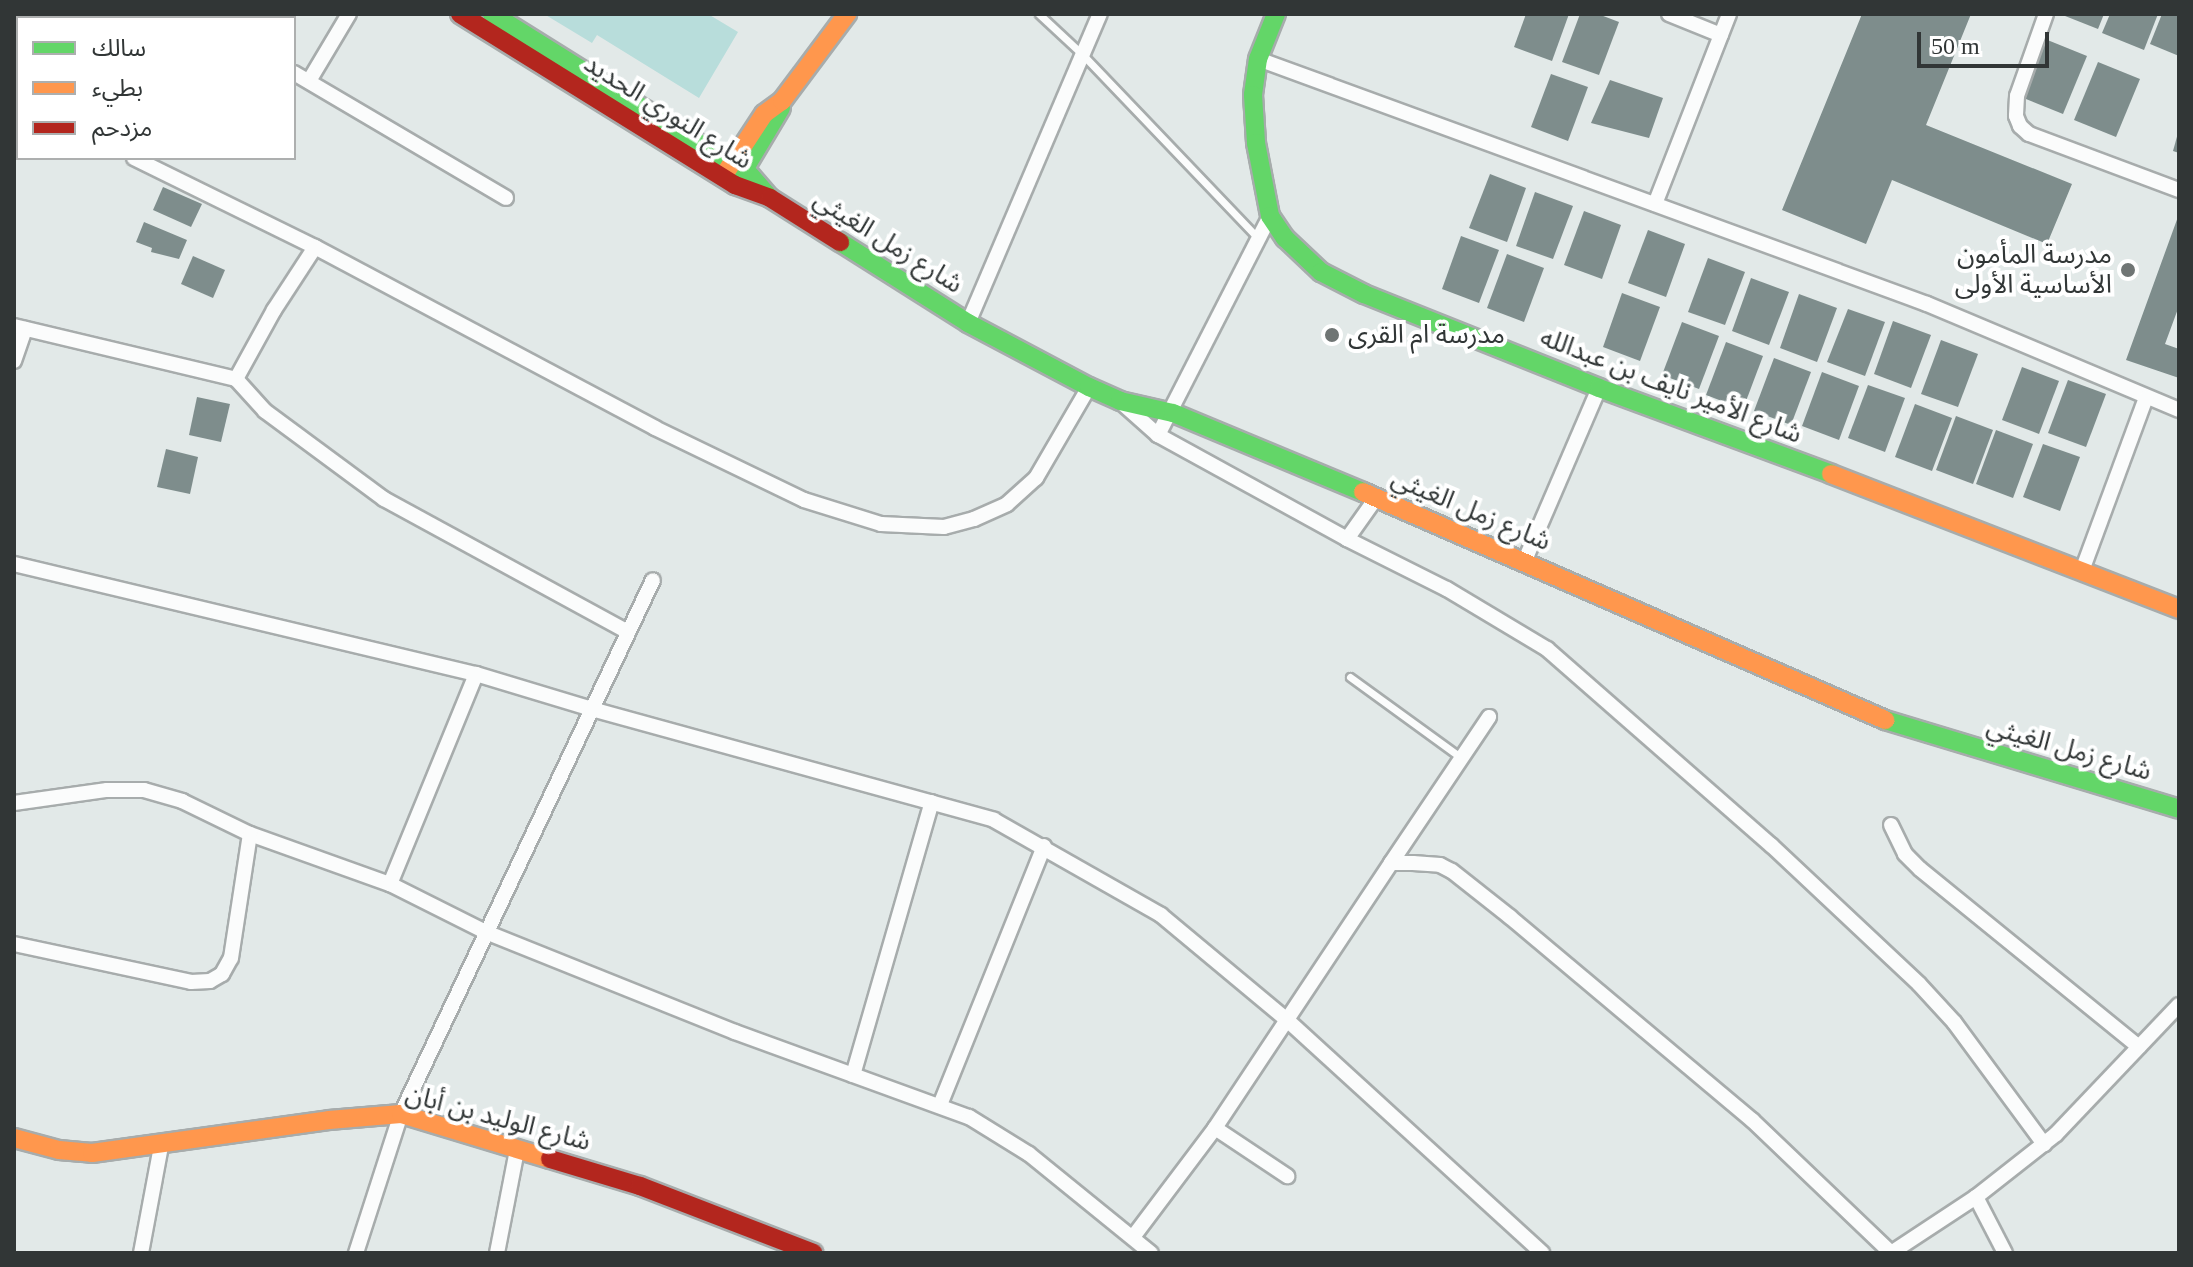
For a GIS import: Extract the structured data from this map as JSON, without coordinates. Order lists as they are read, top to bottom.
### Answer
{
  "streets": {
    "street": [
      "شارع النوري الحديد",
      "شارع زمل الغيثي",
      "شارع الأمير نايف بن عبدالله",
      "شارع الوليد بن أبان"
    ]
  },
  "crossings": [
    ["شارع النوري الحديد", "شارع زمل الغيثي"]
  ],
  "places": ["مدرسة المأمون الأساسية الأولى", "مدرسة ام القرى"],
  "legend": ["سالك", "بطيء", "مزدحم"],
  "scale_bar": "50 m"
}
